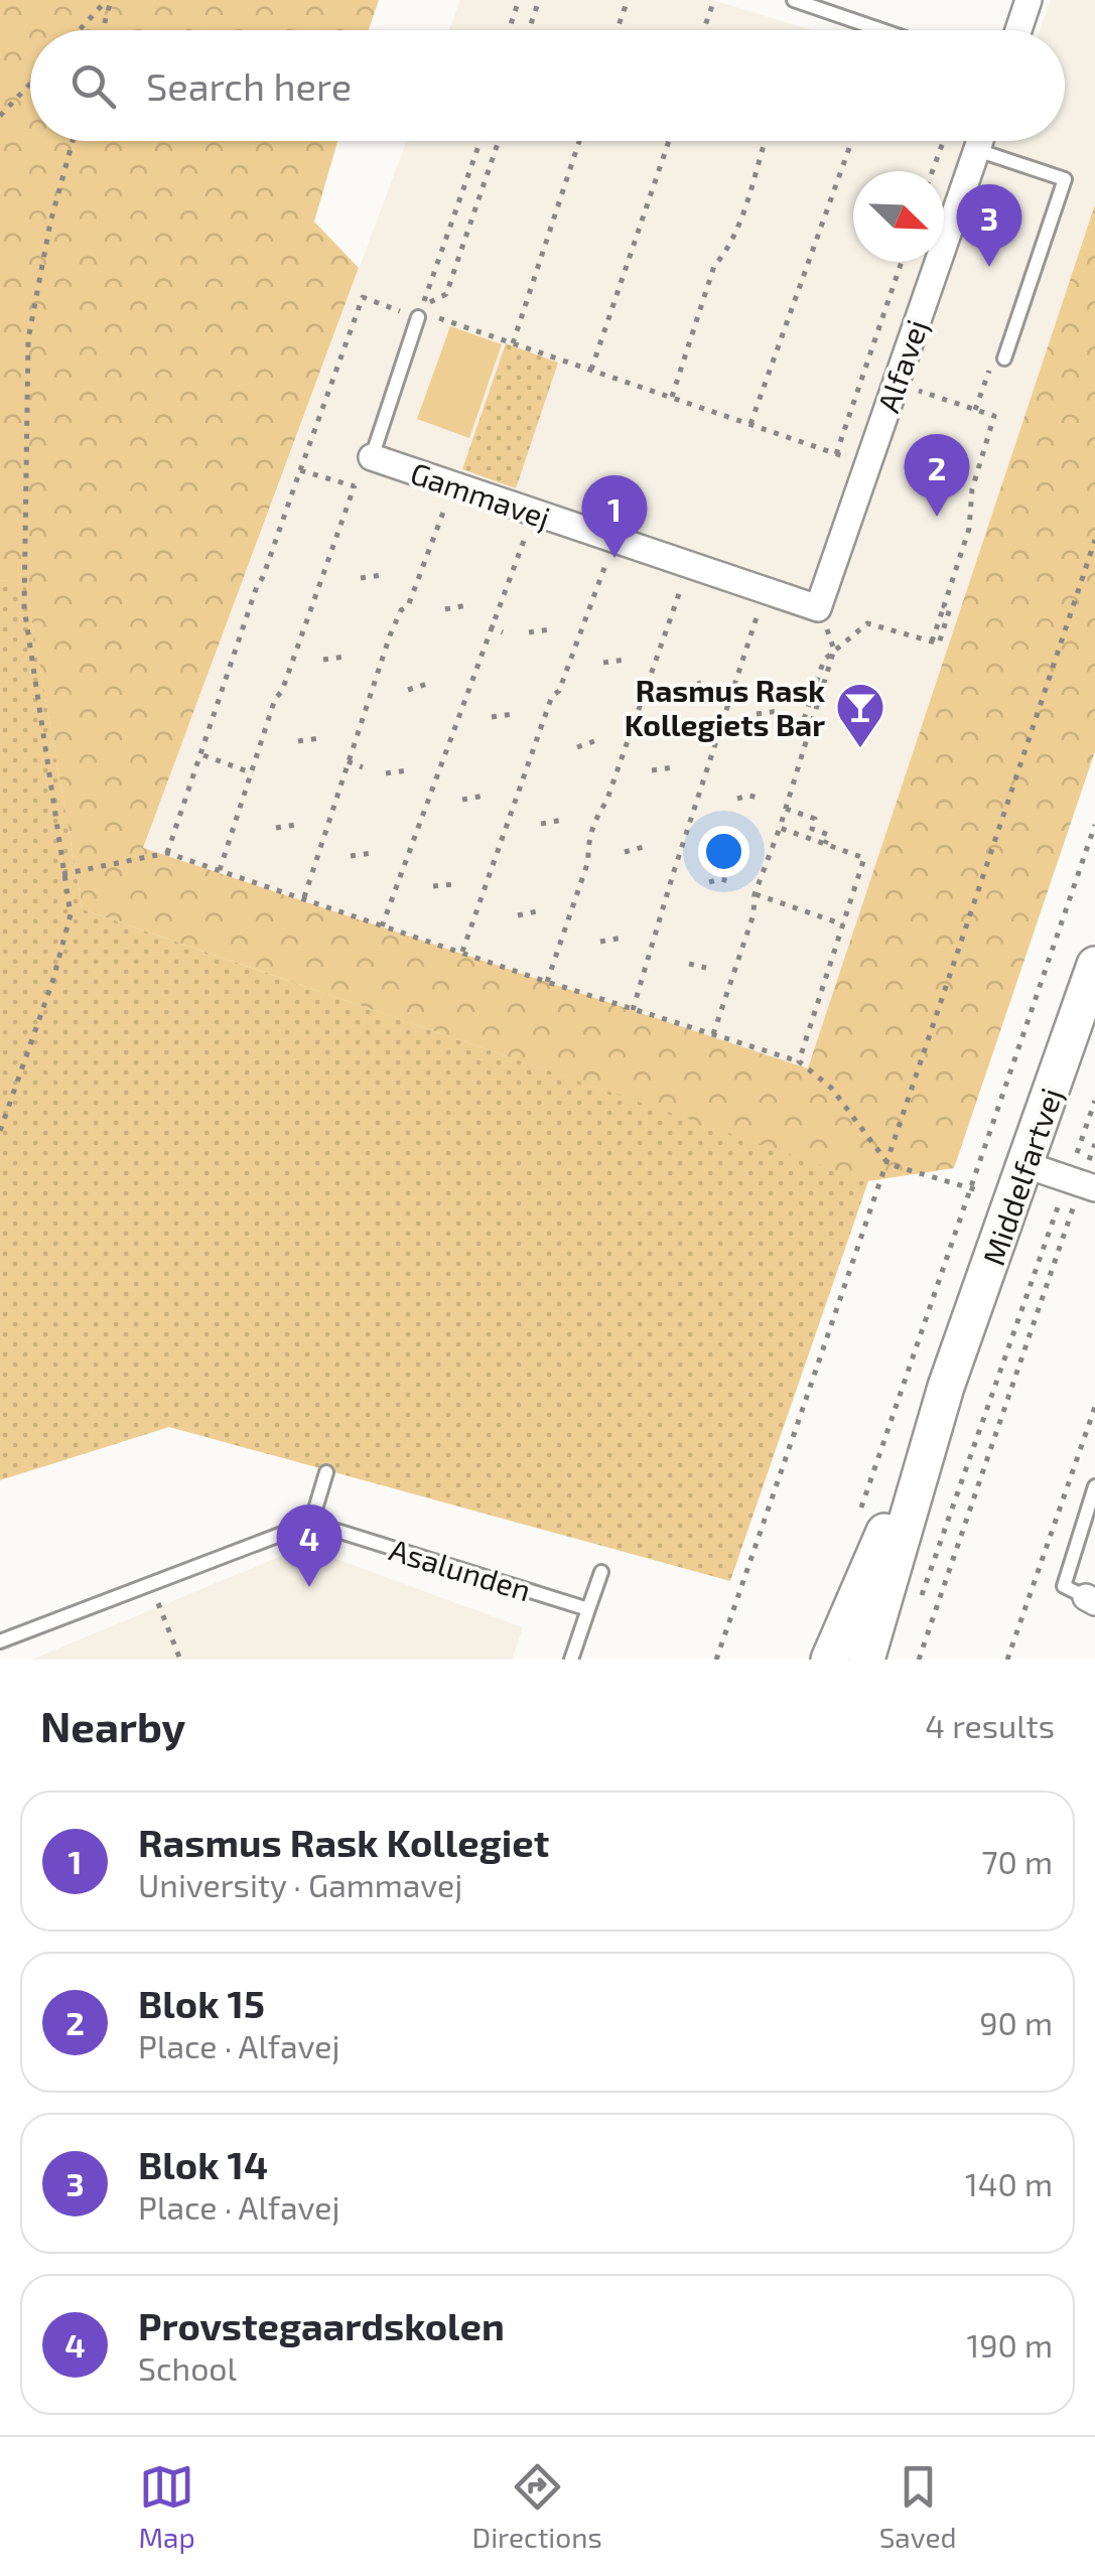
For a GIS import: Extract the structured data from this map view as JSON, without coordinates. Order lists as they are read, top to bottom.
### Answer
{
  "streets": {
    "main road": ["Middelfartvej"],
    "street": ["Alfavej", "Gammavej"],
    "lane": ["Asalunden"]
  },
  "crossings": [
    ["Alfavej", "Gammavej"]
  ],
  "places": {
    "bar": ["Rasmus Rask Kollegiets Bar"]
  },
  "north": "bottom right",
  "page": {
    "search": "Search here",
    "pins": [
      "3",
      "2",
      "1",
      "4"
    ],
    "heading": ["Nearby", "4 results"],
    "list": [
      {
        "mark": "1",
        "name": "Rasmus Rask Kollegiet",
        "note": "University · Gammavej",
        "value": "70 m"
      },
      {
        "mark": "2",
        "name": "Blok 15",
        "note": "Place · Alfavej",
        "value": "90 m"
      },
      {
        "mark": "3",
        "name": "Blok 14",
        "note": "Place · Alfavej",
        "value": "140 m"
      },
      {
        "mark": "4",
        "name": "Provstegaardskolen",
        "note": "School",
        "value": "190 m"
      }
    ],
    "nav": ["Map", "Directions", "Saved"]
  }
}
